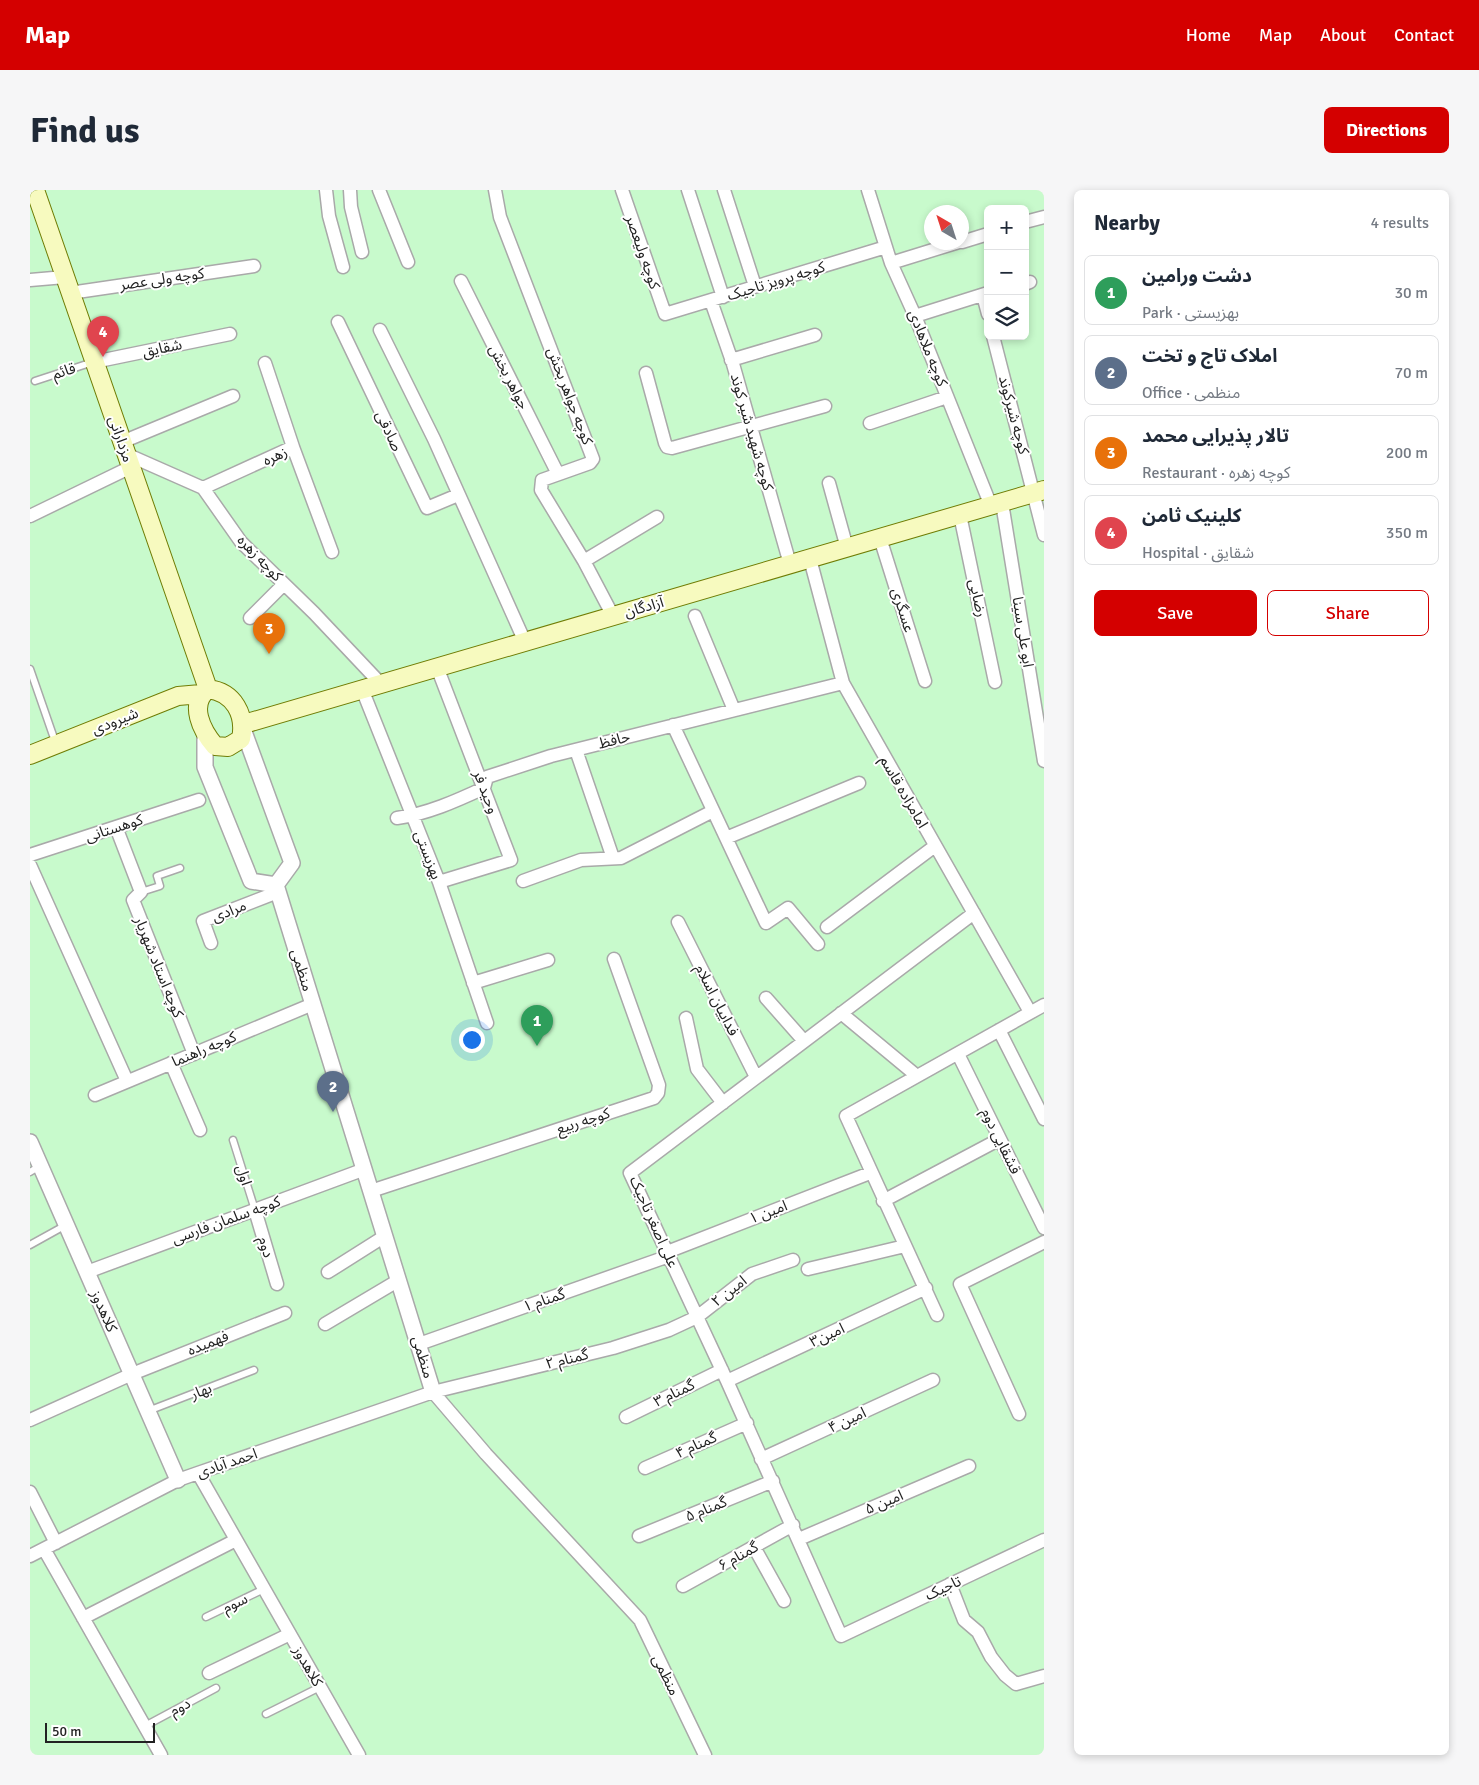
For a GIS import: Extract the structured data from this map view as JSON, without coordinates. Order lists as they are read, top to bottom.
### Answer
{
  "streets": {
    "main road": ["مزدارانی", "آزادگان", "شیرودی"],
    "street": [
      "کوچه ولیعصر",
      "کوچه ولی عصر",
      "کوچه پرویز تاجیک",
      "شقایق",
      "کوچه ملاهادی",
      "جواهر بخش",
      "کوچه جواهر بخش",
      "کوچه شیرکوند",
      "صادقی",
      "کوچه شهید شیر کوند",
      "زهره",
      "کوچه زهره",
      "رضایی",
      "عسگری",
      "ابو علی سینا",
      "حافظ",
      "وحید فر",
      "امامزاده قاسم",
      "کوهستانی",
      "بهزیستی",
      "مرادی",
      "کوچه استاد شهریار",
      "منظمی",
      "فداییان اسلام",
      "کوچه راهنما",
      "کوچه ربیع",
      "قشقایی دوم",
      "امین ۱",
      "کوچه سلمان فارسی",
      "علی اصغر تاجیک",
      "دوم",
      "امین ۲",
      "گمنام ۱",
      "کلاهدوز",
      "امین۳",
      "فهمیده",
      "گمنام ۲",
      "گمنام ۳",
      "امین ۴",
      "گمنام ۴",
      "احمد آبادی",
      "امین ۵",
      "گمنام ۵",
      "گمنام ۶",
      "تاجیک"
    ],
    "lane": [
      "قائم",
      "اول",
      "بهار",
      "سوم"
    ]
  },
  "crossings": [
    ["کوچه ولیعصر", "کوچه پرویز تاجیک"],
    ["کوچه ولی عصر", "مزدارانی"],
    ["کوچه پرویز تاجیک", "کوچه ملاهادی"],
    ["کوچه پرویز تاجیک", "کوچه شهید شیر کوند"],
    ["شقایق", "قائم"],
    ["شقایق", "مزدارانی"],
    ["کوچه ملاهادی", "آزادگان"],
    ["کوچه ملاهادی", "ابو علی سینا"],
    ["قائم", "مزدارانی"],
    ["جواهر بخش", "کوچه جواهر بخش"],
    ["کوچه جواهر بخش", "آزادگان"],
    ["کوچه شیرکوند", "آزادگان"],
    ["کوچه شهید شیر کوند", "آزادگان"],
    ["مزدارانی", "آزادگان"],
    ["مزدارانی", "شیرودی"],
    ["زهره", "کوچه زهره"],
    ["کوچه زهره", "آزادگان"],
    ["رضایی", "آزادگان"],
    ["آزادگان", "عسگری"],
    ["آزادگان", "ابو علی سینا"],
    ["آزادگان", "شیرودی"],
    ["آزادگان", "وحید فر"],
    ["آزادگان", "امامزاده قاسم"],
    ["آزادگان", "بهزیستی"],
    ["حافظ", "وحید فر"],
    ["حافظ", "امامزاده قاسم"],
    ["حافظ", "بهزیستی"],
    ["وحید فر", "بهزیستی"],
    ["امامزاده قاسم", "علی اصغر تاجیک"],
    ["کوهستانی", "کوچه استاد شهریار"],
    ["مرادی", "منظمی"],
    ["کوچه استاد شهریار", "کوچه راهنما"],
    ["منظمی", "کوچه راهنما"],
    ["منظمی", "کوچه ربیع"],
    ["منظمی", "کوچه سلمان فارسی"],
    ["منظمی", "گمنام ۱"],
    ["منظمی", "گمنام ۲"],
    ["منظمی", "احمد آبادی"],
    ["فداییان اسلام", "علی اصغر تاجیک"],
    ["اول", "کوچه سلمان فارسی"],
    ["اول", "دوم"],
    ["امین ۱", "علی اصغر تاجیک"],
    ["امین ۱", "گمنام ۱"],
    ["کوچه سلمان فارسی", "دوم"],
    ["کوچه سلمان فارسی", "کلاهدوز"],
    ["علی اصغر تاجیک", "امین ۲"],
    ["علی اصغر تاجیک", "گمنام ۱"],
    ["علی اصغر تاجیک", "امین۳"],
    ["علی اصغر تاجیک", "گمنام ۲"],
    ["علی اصغر تاجیک", "گمنام ۳"],
    ["علی اصغر تاجیک", "امین ۴"],
    ["علی اصغر تاجیک", "گمنام ۴"],
    ["علی اصغر تاجیک", "امین ۵"],
    ["علی اصغر تاجیک", "گمنام ۵"],
    ["علی اصغر تاجیک", "گمنام ۶"],
    ["علی اصغر تاجیک", "تاجیک"],
    ["امین ۲", "گمنام ۲"],
    ["کلاهدوز", "فهمیده"],
    ["کلاهدوز", "بهار"],
    ["کلاهدوز", "احمد آبادی"],
    ["کلاهدوز", "سوم"],
    ["امین۳", "گمنام ۳"],
    ["گمنام ۲", "احمد آبادی"]
  ],
  "scale_bar": "50 m",
  "north": "top left",
  "page": {
    "header": "Map",
    "nav": [
      "Home",
      "Map",
      "About",
      "Contact"
    ],
    "buttons": [
      "Directions",
      ["Save", "Share"]
    ],
    "title": "Find us",
    "heading": ["Nearby", "4 results"],
    "map_buttons": ["+", "−"],
    "list": [
      {
        "mark": "1",
        "name": "دشت ورامین",
        "note": "Park · بهزیستی",
        "value": "30 m"
      },
      {
        "mark": "2",
        "name": "املاک تاج و تخت",
        "note": "Office · منظمی",
        "value": "70 m"
      },
      {
        "mark": "3",
        "name": "تالار پذیرایی محمد",
        "note": "Restaurant · کوچه زهره",
        "value": "200 m"
      },
      {
        "mark": "4",
        "name": "کلینیک ثامن",
        "note": "Hospital · شقایق",
        "value": "350 m"
      }
    ],
    "pins": [
      "4",
      "3",
      "1",
      "2"
    ],
    "scale": "50 m"
  }
}
